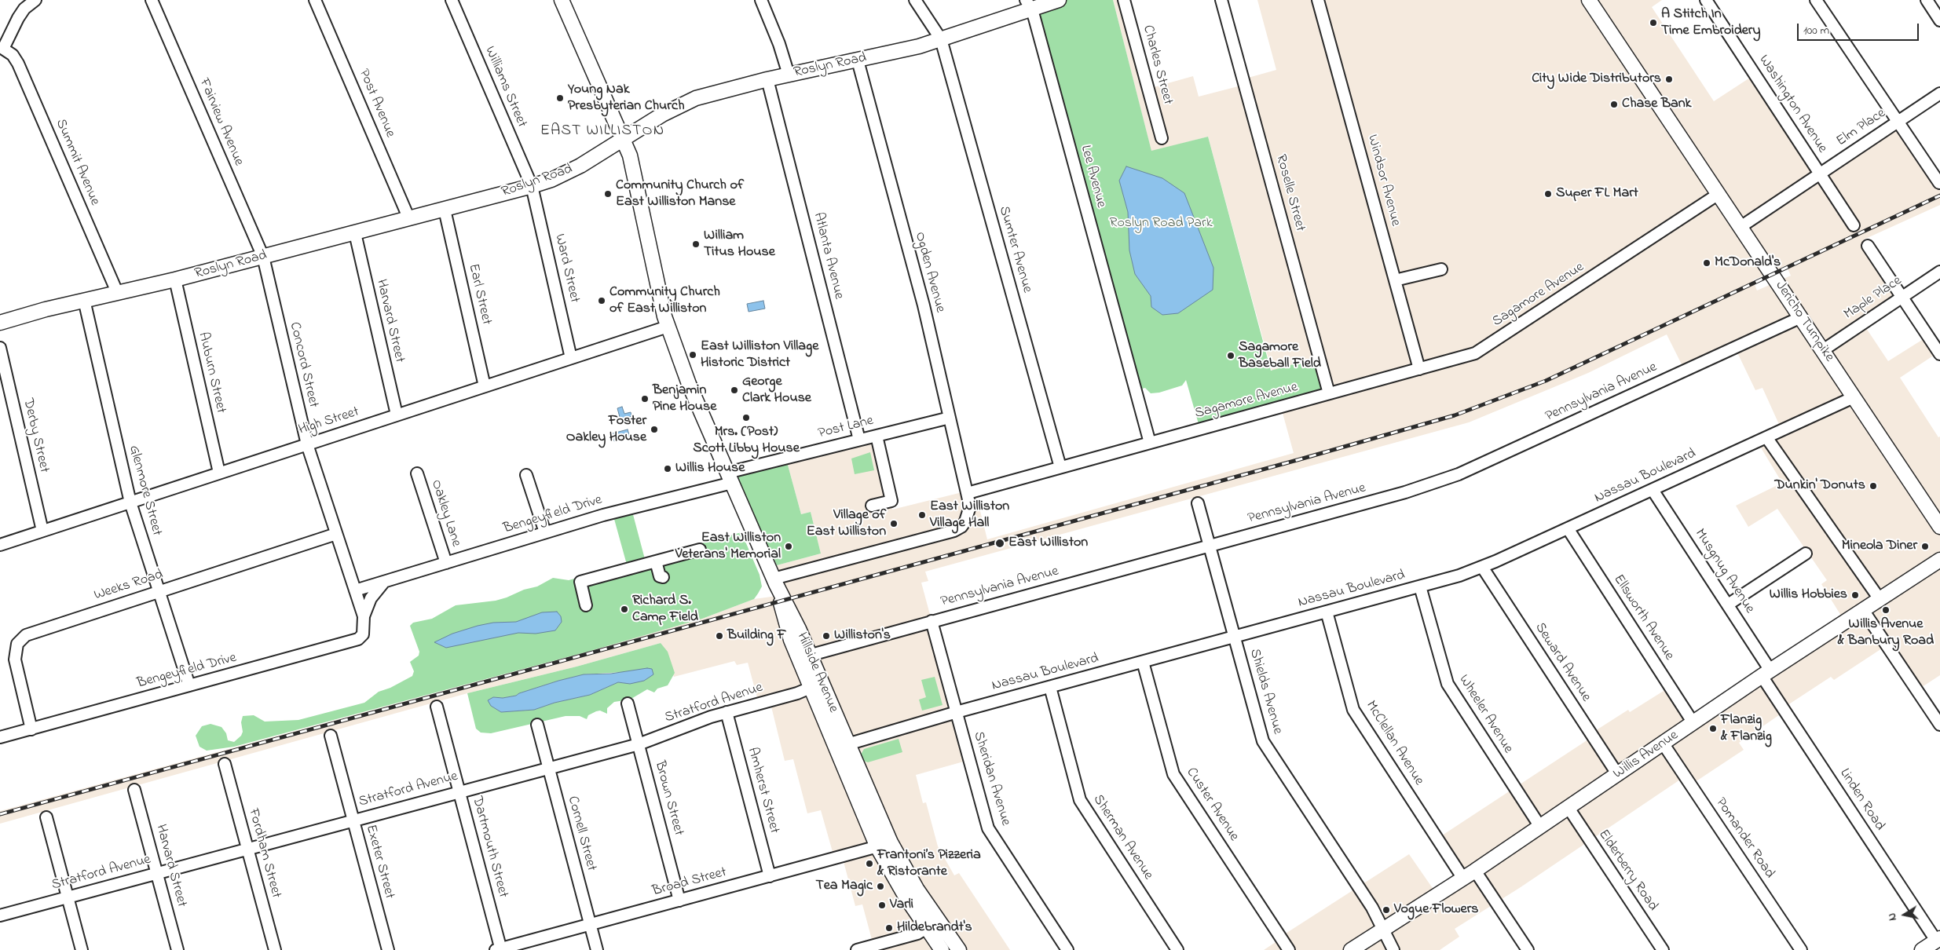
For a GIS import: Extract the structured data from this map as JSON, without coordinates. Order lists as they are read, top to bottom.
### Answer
{
  "streets": {
    "main road": [
      "Roslyn Road",
      "Jericho Turnpike",
      "Hillside Avenue",
      "Willis Avenue"
    ],
    "street": [
      "Charles Street",
      "Williams Street",
      "Post Avenue",
      "Washington Avenue",
      "Fairview Avenue",
      "Elm Place",
      "Summit Avenue",
      "Lee Avenue",
      "Windsor Avenue",
      "Roselle Street",
      "Sumter Avenue",
      "Atlanta Avenue",
      "Ward Street",
      "Ogden Avenue",
      "Earl Street",
      "Sagamore Avenue",
      "Maple Place",
      "Harvard Street",
      "Concord Street",
      "Auburn Street",
      "Pennsylvania Avenue",
      "High Street",
      "Post Lane",
      "Derby Street",
      "Nassau Boulevard",
      "Glenmore Street",
      "Oakley Lane",
      "Bengeyfield Drive",
      "Musgnug Avenue",
      "Weeks Road",
      "Ellsworth Avenue",
      "Seward Avenue",
      "Shields Avenue",
      "Stratford Avenue",
      "Wheeler Avenue",
      "McClellan Avenue",
      "Sheridan Avenue",
      "Amherst Street",
      "Brown Street",
      "Linden Road",
      "Custer Avenue",
      "Cornell Street",
      "Sherman Avenue",
      "Pomander Road",
      "Dartmouth Street",
      "Fordham Street",
      "Exeter Street",
      "Elderberry Road",
      "Broad Street"
    ]
  },
  "crossings": [
    ["Roslyn Road", "Williams Street"],
    ["Roslyn Road", "Post Avenue"],
    ["Roslyn Road", "Fairview Avenue"],
    ["Roslyn Road", "Summit Avenue"],
    ["Roslyn Road", "Lee Avenue"],
    ["Roslyn Road", "Sumter Avenue"],
    ["Roslyn Road", "Atlanta Avenue"],
    ["Roslyn Road", "Ward Street"],
    ["Roslyn Road", "Ogden Avenue"],
    ["Roslyn Road", "Earl Street"],
    ["Roslyn Road", "Harvard Street"],
    ["Roslyn Road", "Concord Street"],
    ["Roslyn Road", "Auburn Street"],
    ["Roslyn Road", "Glenmore Street"],
    ["Roslyn Road", "Hillside Avenue"],
    ["Williams Street", "Ward Street"],
    ["Washington Avenue", "Elm Place"],
    ["Fairview Avenue", "Concord Street"],
    ["Elm Place", "Jericho Turnpike"],
    ["Lee Avenue", "Sagamore Avenue"],
    ["Windsor Avenue", "Sagamore Avenue"],
    ["Roselle Street", "Sagamore Avenue"],
    ["Sumter Avenue", "Sagamore Avenue"],
    ["Atlanta Avenue", "Post Lane"],
    ["Ward Street", "High Street"],
    ["Ogden Avenue", "Sagamore Avenue"],
    ["Ogden Avenue", "Post Lane"],
    ["Earl Street", "High Street"],
    ["Sagamore Avenue", "Jericho Turnpike"],
    ["Maple Place", "Jericho Turnpike"],
    ["Harvard Street", "High Street"],
    ["Harvard Street", "Stratford Avenue"],
    ["Jericho Turnpike", "Pennsylvania Avenue"],
    ["Jericho Turnpike", "Nassau Boulevard"],
    ["Concord Street", "High Street"],
    ["Concord Street", "Bengeyfield Drive"],
    ["Concord Street", "Weeks Road"],
    ["Auburn Street", "High Street"],
    ["Pennsylvania Avenue", "Hillside Avenue"],
    ["Pennsylvania Avenue", "Shields Avenue"],
    ["Pennsylvania Avenue", "Sheridan Avenue"],
    ["High Street", "Derby Street"],
    ["High Street", "Glenmore Street"],
    ["High Street", "Hillside Avenue"],
    ["Post Lane", "Bengeyfield Drive"],
    ["Post Lane", "Hillside Avenue"],
    ["Nassau Boulevard", "Musgnug Avenue"],
    ["Nassau Boulevard", "Ellsworth Avenue"],
    ["Nassau Boulevard", "Seward Avenue"],
    ["Nassau Boulevard", "Hillside Avenue"],
    ["Nassau Boulevard", "Shields Avenue"],
    ["Nassau Boulevard", "Wheeler Avenue"],
    ["Nassau Boulevard", "McClellan Avenue"],
    ["Nassau Boulevard", "Sheridan Avenue"],
    ["Nassau Boulevard", "Custer Avenue"],
    ["Nassau Boulevard", "Sherman Avenue"],
    ["Glenmore Street", "Bengeyfield Drive"],
    ["Glenmore Street", "Weeks Road"],
    ["Oakley Lane", "Bengeyfield Drive"],
    ["Bengeyfield Drive", "Weeks Road"],
    ["Bengeyfield Drive", "Hillside Avenue"],
    ["Musgnug Avenue", "Willis Avenue"],
    ["Musgnug Avenue", "Linden Road"],
    ["Ellsworth Avenue", "Willis Avenue"],
    ["Seward Avenue", "Willis Avenue"],
    ["Hillside Avenue", "Stratford Avenue"],
    ["Hillside Avenue", "Broad Street"],
    ["Shields Avenue", "Willis Avenue"],
    ["Stratford Avenue", "Amherst Street"],
    ["Stratford Avenue", "Brown Street"],
    ["Stratford Avenue", "Cornell Street"],
    ["Stratford Avenue", "Dartmouth Street"],
    ["Stratford Avenue", "Fordham Street"],
    ["Stratford Avenue", "Exeter Street"],
    ["Wheeler Avenue", "Willis Avenue"],
    ["McClellan Avenue", "Willis Avenue"],
    ["Willis Avenue", "Linden Road"],
    ["Willis Avenue", "Pomander Road"],
    ["Willis Avenue", "Elderberry Road"],
    ["Amherst Street", "Broad Street"],
    ["Brown Street", "Broad Street"],
    ["Cornell Street", "Broad Street"],
    ["Dartmouth Street", "Broad Street"]
  ],
  "districts": ["EAST WILLISTON"],
  "parks": ["Roslyn Road Park"],
  "places": [
    "A Stitch In Time Embroidery",
    "City Wide Distributors",
    "Young Nak Presbyterian Church",
    "Chase Bank",
    "Community Church of East Williston Manse",
    "Super FL Mart",
    "William Titus House",
    "McDonald's",
    "Community Church of East Williston",
    "East Williston Village Historic District",
    "Sagamore Baseball Field",
    "George Clark House",
    "Benjamin Pine House",
    "Mrs. (Post) Scott Libby House",
    "Foster Oakley House",
    "Willis House",
    "Dunkin' Donuts",
    "East Williston Village Hall",
    "Village of East Williston",
    "East Williston",
    "East Williston Veterans' Memorial",
    "Mineola Diner",
    "Willis Hobbies",
    "Richard S. Camp Field",
    "Willis Avenue & Banbury Road",
    "Building F",
    "Williston's",
    "Flanzig & Flanzig",
    "Frantoni’s Pizzeria & Ristorante",
    "Tea Magic",
    "Varli",
    "Vogue Flowers",
    "Hildebrandt's"
  ],
  "scale_bar": "100 m",
  "north": "left"
}
